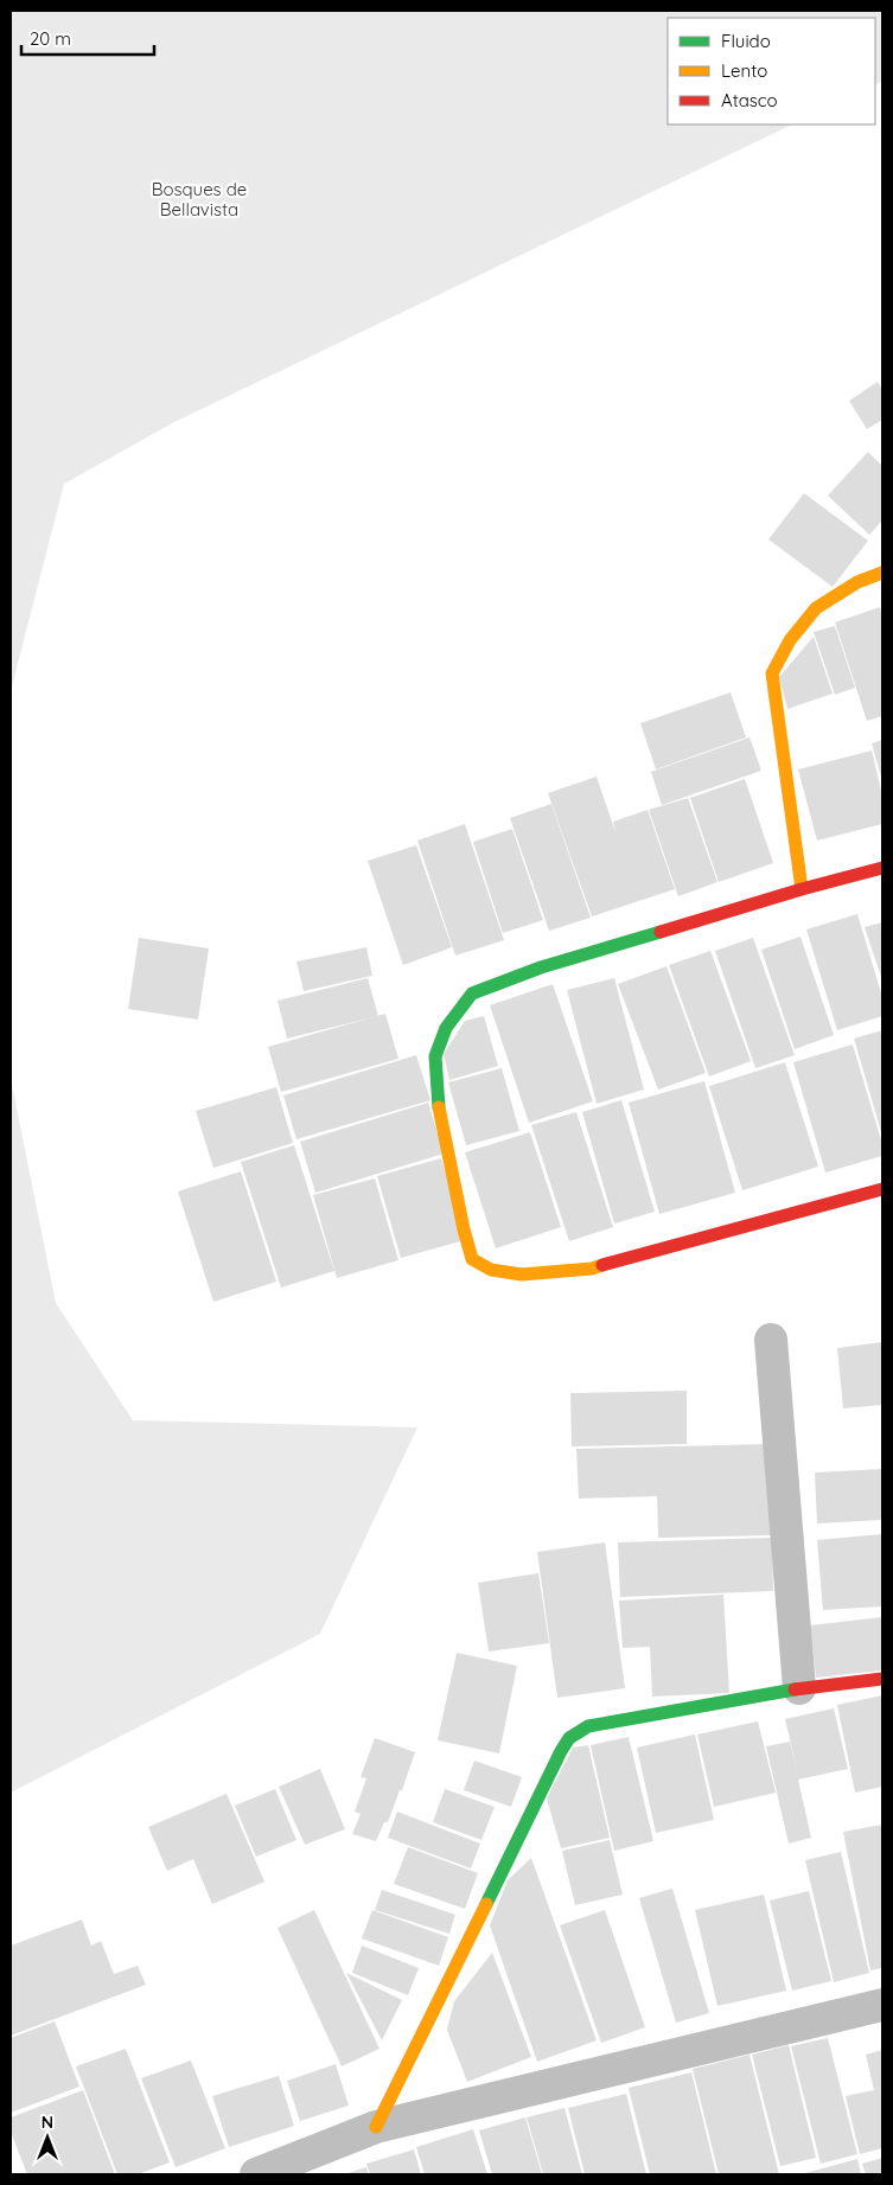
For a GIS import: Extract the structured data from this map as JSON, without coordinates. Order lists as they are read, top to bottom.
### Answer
{
  "parks": ["Bosques de Bellavista"],
  "legend": ["Fluido", "Lento", "Atasco"],
  "scale_bar": "20 m",
  "north": "top"
}
